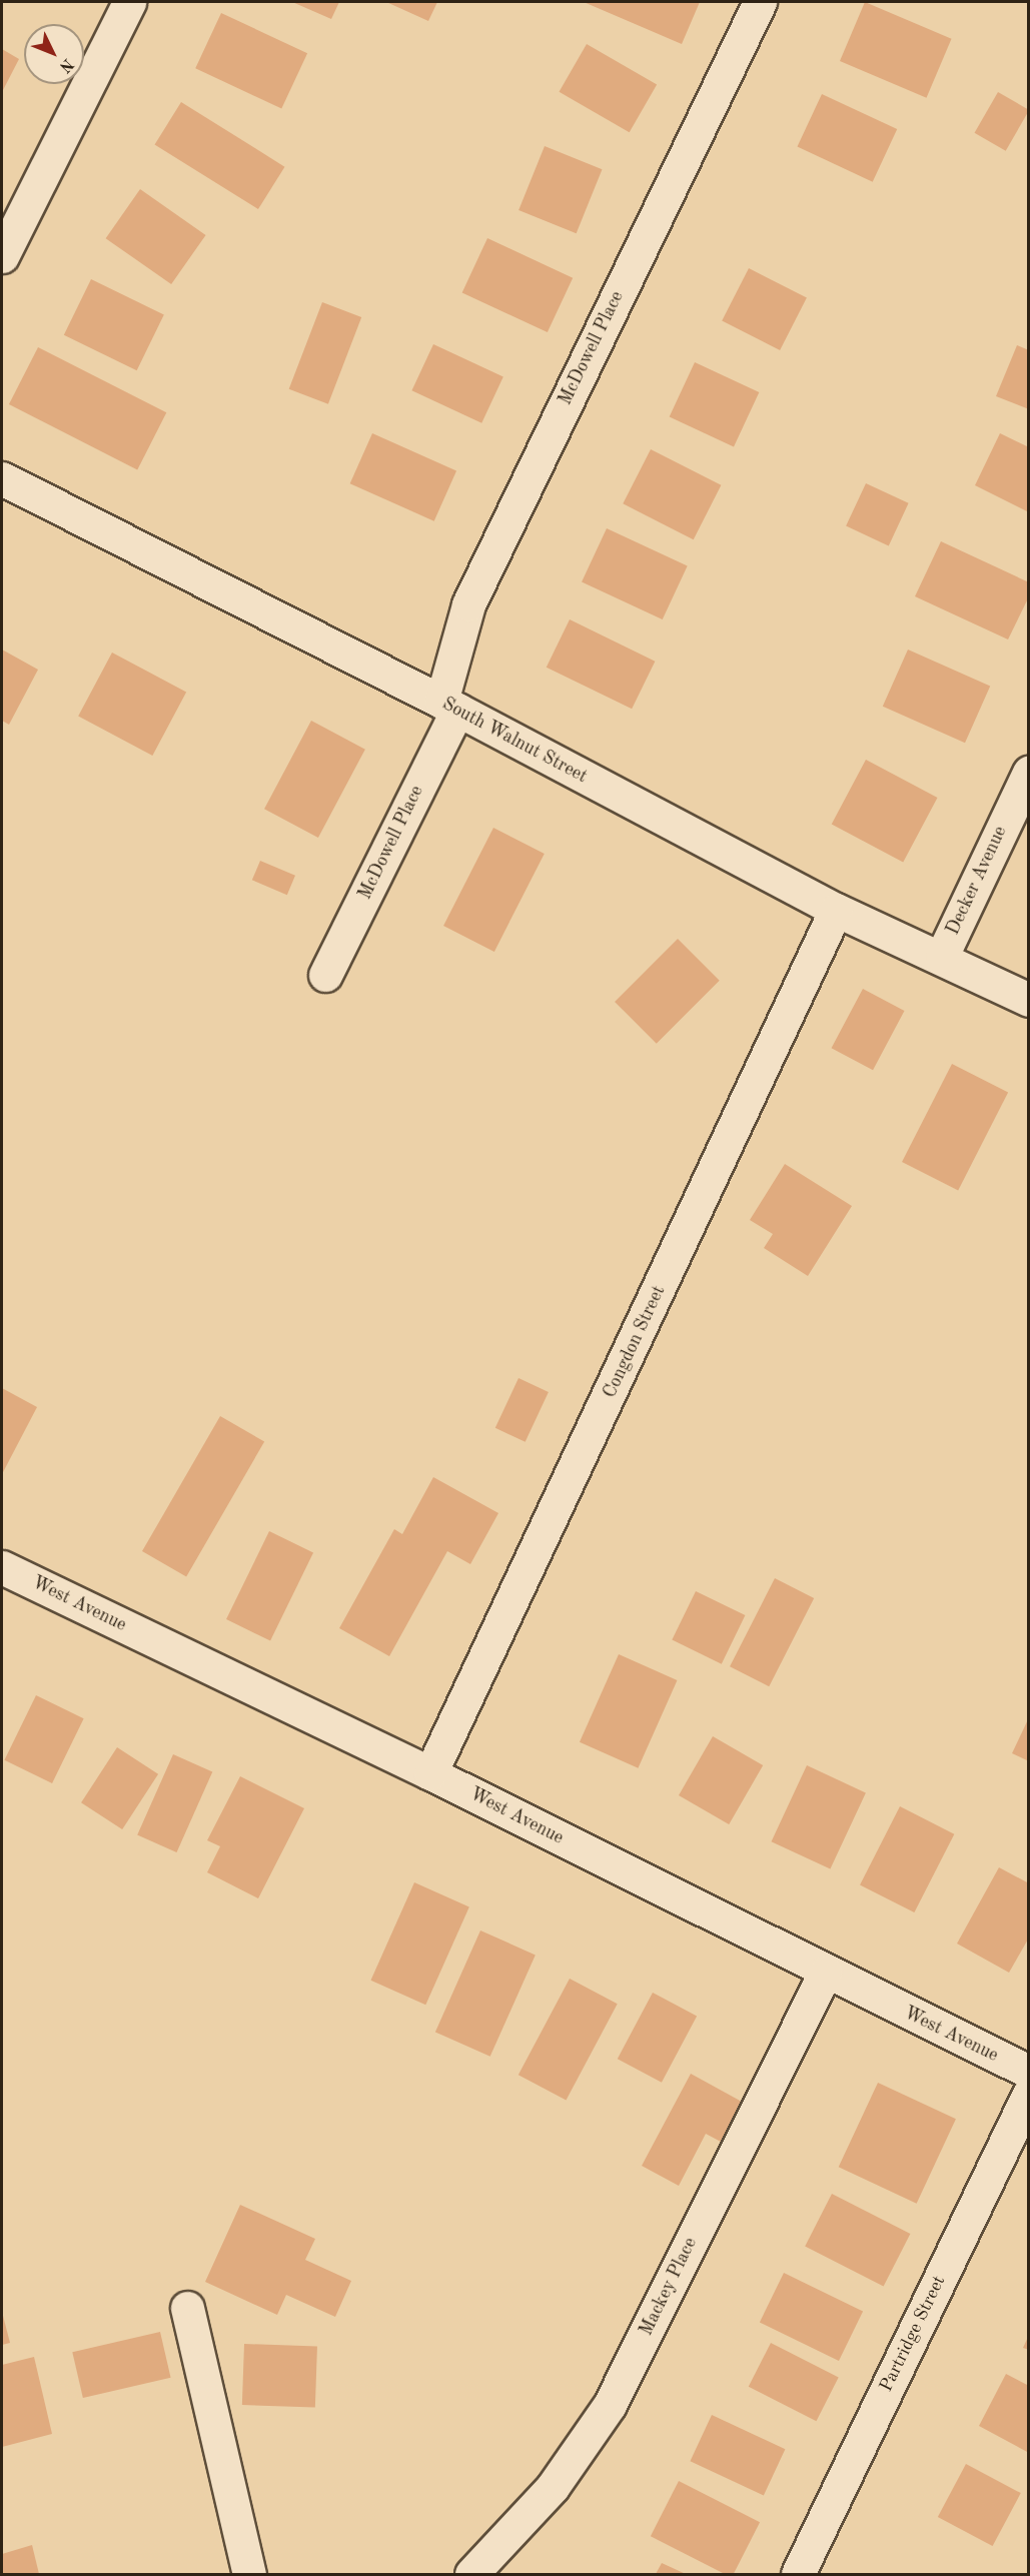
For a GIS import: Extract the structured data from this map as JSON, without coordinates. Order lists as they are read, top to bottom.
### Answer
{
  "streets": {
    "street": [
      "McDowell Place",
      "South Walnut Street",
      "Decker Avenue",
      "Congdon Street",
      "West Avenue",
      "Mackey Place",
      "Partridge Street"
    ]
  },
  "crossings": [
    ["McDowell Place", "South Walnut Street"],
    ["South Walnut Street", "Decker Avenue"],
    ["South Walnut Street", "Congdon Street"],
    ["Congdon Street", "West Avenue"],
    ["West Avenue", "Mackey Place"]
  ],
  "north": "bottom right"
}
